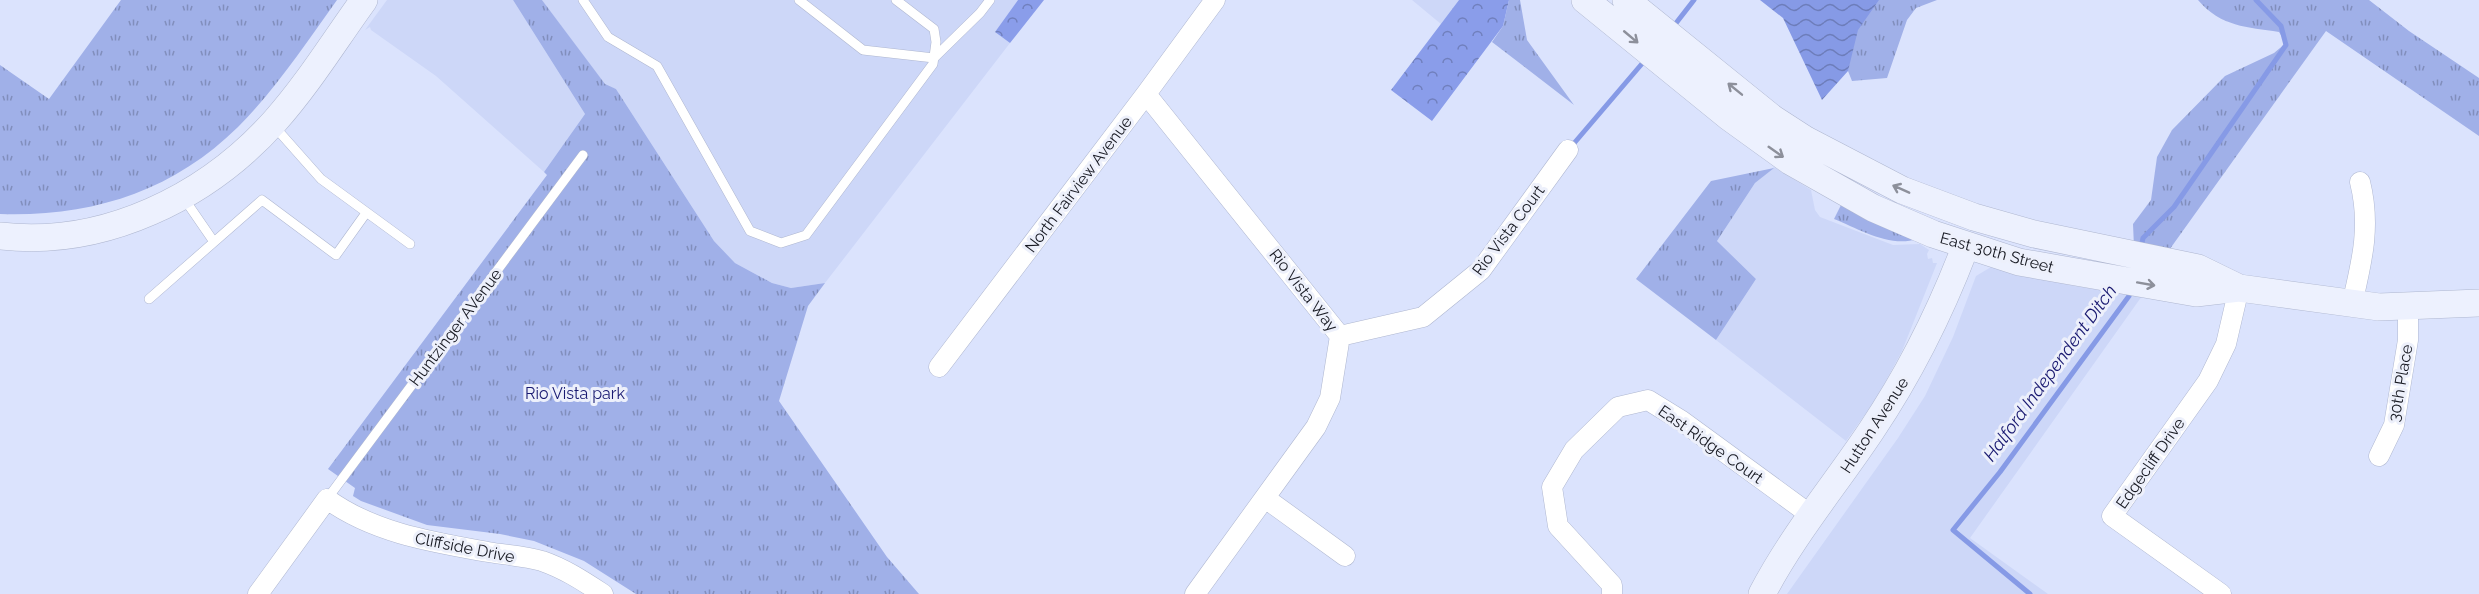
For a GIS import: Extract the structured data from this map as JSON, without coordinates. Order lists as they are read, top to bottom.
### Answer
{
  "streets": {
    "main road": ["East 30th Street", "Hutton Avenue"],
    "street": [
      "North Fairview Avenue",
      "Rio Vista Court",
      "Rio Vista Way",
      "30th Place",
      "East Ridge Court",
      "Edgecliff Drive",
      "Cliffside Drive"
    ],
    "lane": ["Huntzinger AVenue"]
  },
  "crossings": [
    ["North Fairview Avenue", "Rio Vista Way"],
    ["Rio Vista Court", "Rio Vista Way"],
    ["East 30th Street", "30th Place"],
    ["East 30th Street", "Hutton Avenue"],
    ["East 30th Street", "Edgecliff Drive"],
    ["Huntzinger AVenue", "Cliffside Drive"],
    ["Hutton Avenue", "East Ridge Court"]
  ],
  "water": ["Halford Independent Ditch"],
  "parks": ["Rio Vista park"]
}
